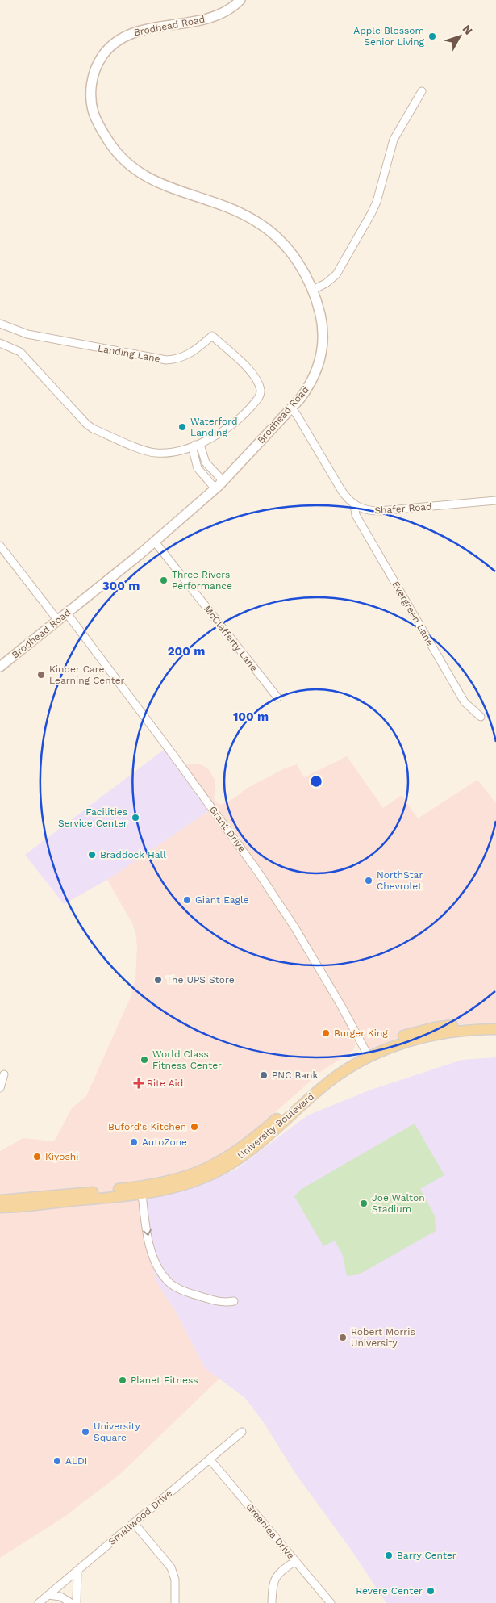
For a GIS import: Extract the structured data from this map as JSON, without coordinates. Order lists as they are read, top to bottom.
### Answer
{
  "streets": {
    "main road": ["Brodhead Road", "University Boulevard"],
    "street": [
      "Landing Lane",
      "Shafer Road",
      "Evergreen Lane",
      "McClafferty Lane",
      "Grant Drive",
      "Smallwood Drive",
      "Greenlea Drive"
    ]
  },
  "crossings": [
    ["Brodhead Road", "McClafferty Lane"],
    ["Brodhead Road", "Grant Drive"],
    ["Shafer Road", "Evergreen Lane"],
    ["Grant Drive", "University Boulevard"],
    ["Smallwood Drive", "Greenlea Drive"]
  ],
  "places": {
    "other": [
      "Apple Blossom Senior Living",
      "Waterford Landing",
      "Three Rivers Performance",
      "Kinder Care Learning Center",
      "Facilities Service Center",
      "Braddock Hall",
      "NorthStar Chevrolet",
      "Giant Eagle",
      "The UPS Store",
      "Burger King",
      "World Class Fitness Center",
      "PNC Bank",
      "Buford's Kitchen",
      "AutoZone",
      "Kiyoshi",
      "Joe Walton Stadium",
      "Robert Morris University",
      "Planet Fitness",
      "University Square",
      "ALDI",
      "Barry Center",
      "Revere Center"
    ],
    "health": ["Rite Aid"]
  },
  "north": "top right",
  "rings": ["300 m", "200 m", "100 m"]
}
